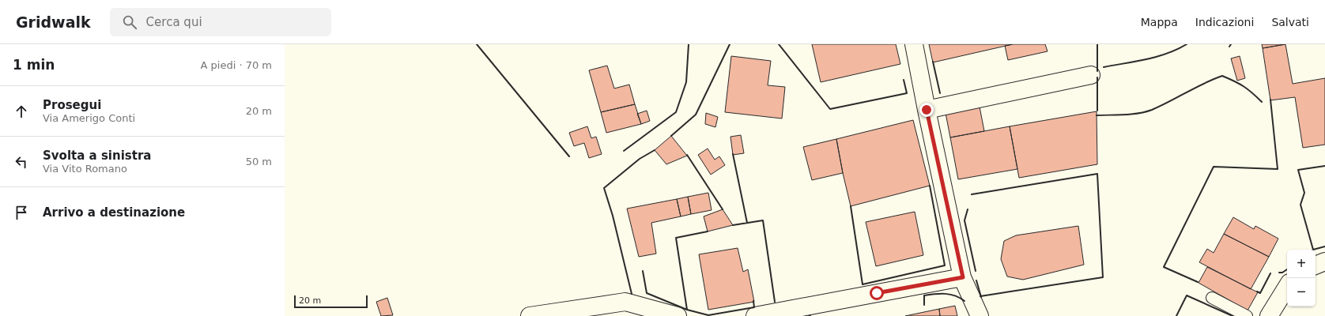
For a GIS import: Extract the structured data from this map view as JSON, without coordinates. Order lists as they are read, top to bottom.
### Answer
{
  "scale_bar": "20 m",
  "page": {
    "header": "Gridwalk",
    "search": "Cerca qui",
    "nav": ["Mappa", "Indicazioni", "Salvati"],
    "heading": ["1 min", "A piedi · 70 m"],
    "list": [
      ["Prosegui", "Via Amerigo Conti", "20 m"],
      ["Svolta a sinistra", "Via Vito Romano", "50 m"],
      "Arrivo a destinazione"
    ],
    "map_buttons": ["+", "−"],
    "scale": "20 m"
  }
}
